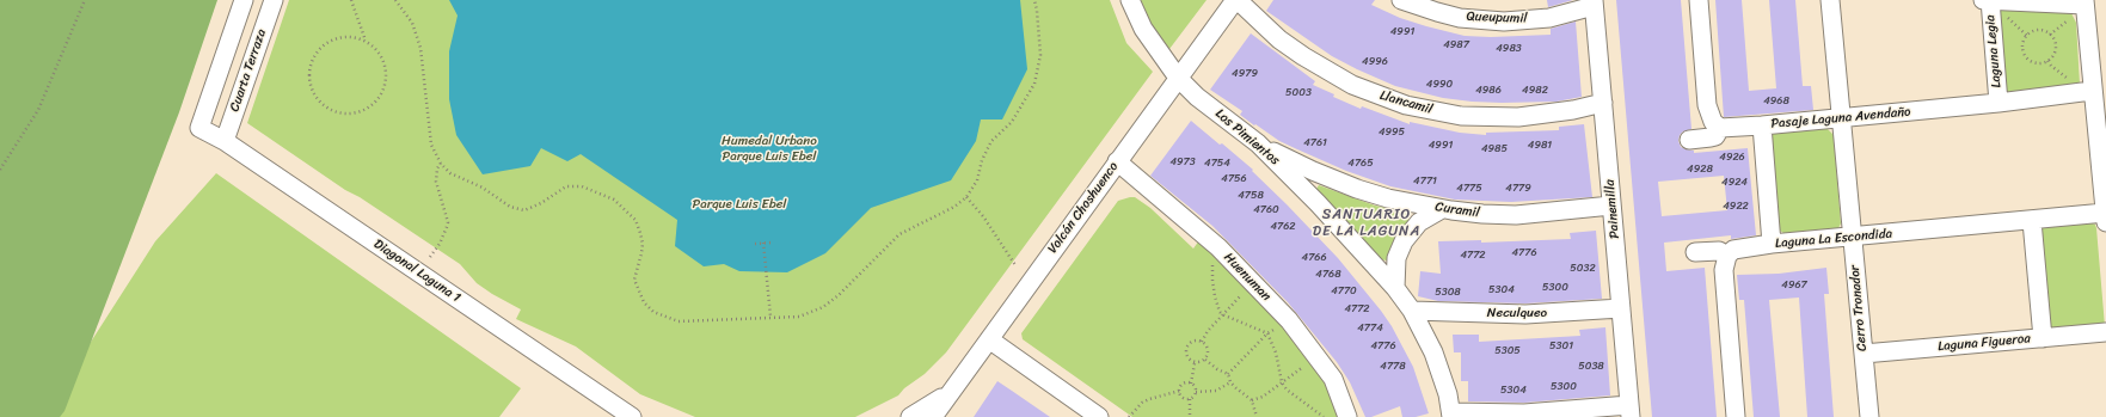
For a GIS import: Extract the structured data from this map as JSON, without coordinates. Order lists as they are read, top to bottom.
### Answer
{
  "streets": {
    "street": [
      "Queupumil",
      "Laguna Legia",
      "Cuarta Terraza",
      "Llancamil",
      "Pasaje Laguna Avendaño",
      "Los Pimientos",
      "Volcán Choshuenco",
      "Painemilla",
      "Curamil",
      "Laguna La Escondida",
      "Diagonal Laguna 1",
      "Huenuman",
      "Cerro Tronador",
      "Neculqueo",
      "Laguna Figueroa"
    ]
  },
  "crossings": [
    ["Queupumil", "Painemilla"],
    ["Laguna Legia", "Pasaje Laguna Avendaño"],
    ["Cuarta Terraza", "Diagonal Laguna 1"],
    ["Llancamil", "Volcán Choshuenco"],
    ["Llancamil", "Painemilla"],
    ["Pasaje Laguna Avendaño", "Cerro Tronador"],
    ["Los Pimientos", "Volcán Choshuenco"],
    ["Los Pimientos", "Curamil"],
    ["Los Pimientos", "Neculqueo"],
    ["Volcán Choshuenco", "Huenuman"],
    ["Painemilla", "Curamil"],
    ["Painemilla", "Neculqueo"],
    ["Laguna La Escondida", "Cerro Tronador"],
    ["Cerro Tronador", "Laguna Figueroa"]
  ],
  "districts": ["SANTUARIO DE LA LAGUNA"],
  "parks": ["Humedal Urbano Parque Luis Ebel", "Parque Luis Ebel"],
  "house_numbers": [
    "4991",
    "4987",
    "4983",
    "4996",
    "4979",
    "4990",
    "4986",
    "4982",
    "5003",
    "4968",
    "4995",
    "4761",
    "4991",
    "4981",
    "4985",
    "4926",
    "4973",
    "4754",
    "4765",
    "4928",
    "4756",
    "4771",
    "4924",
    "4775",
    "4779",
    "4758",
    "4922",
    "4760",
    "4762",
    "4776",
    "4772",
    "4766",
    "5032",
    "4768",
    "4967",
    "5300",
    "5304",
    "4770",
    "5308",
    "4772",
    "4774",
    "4776",
    "5301",
    "5305",
    "4778",
    "5038",
    "5300",
    "5304"
  ]
}
